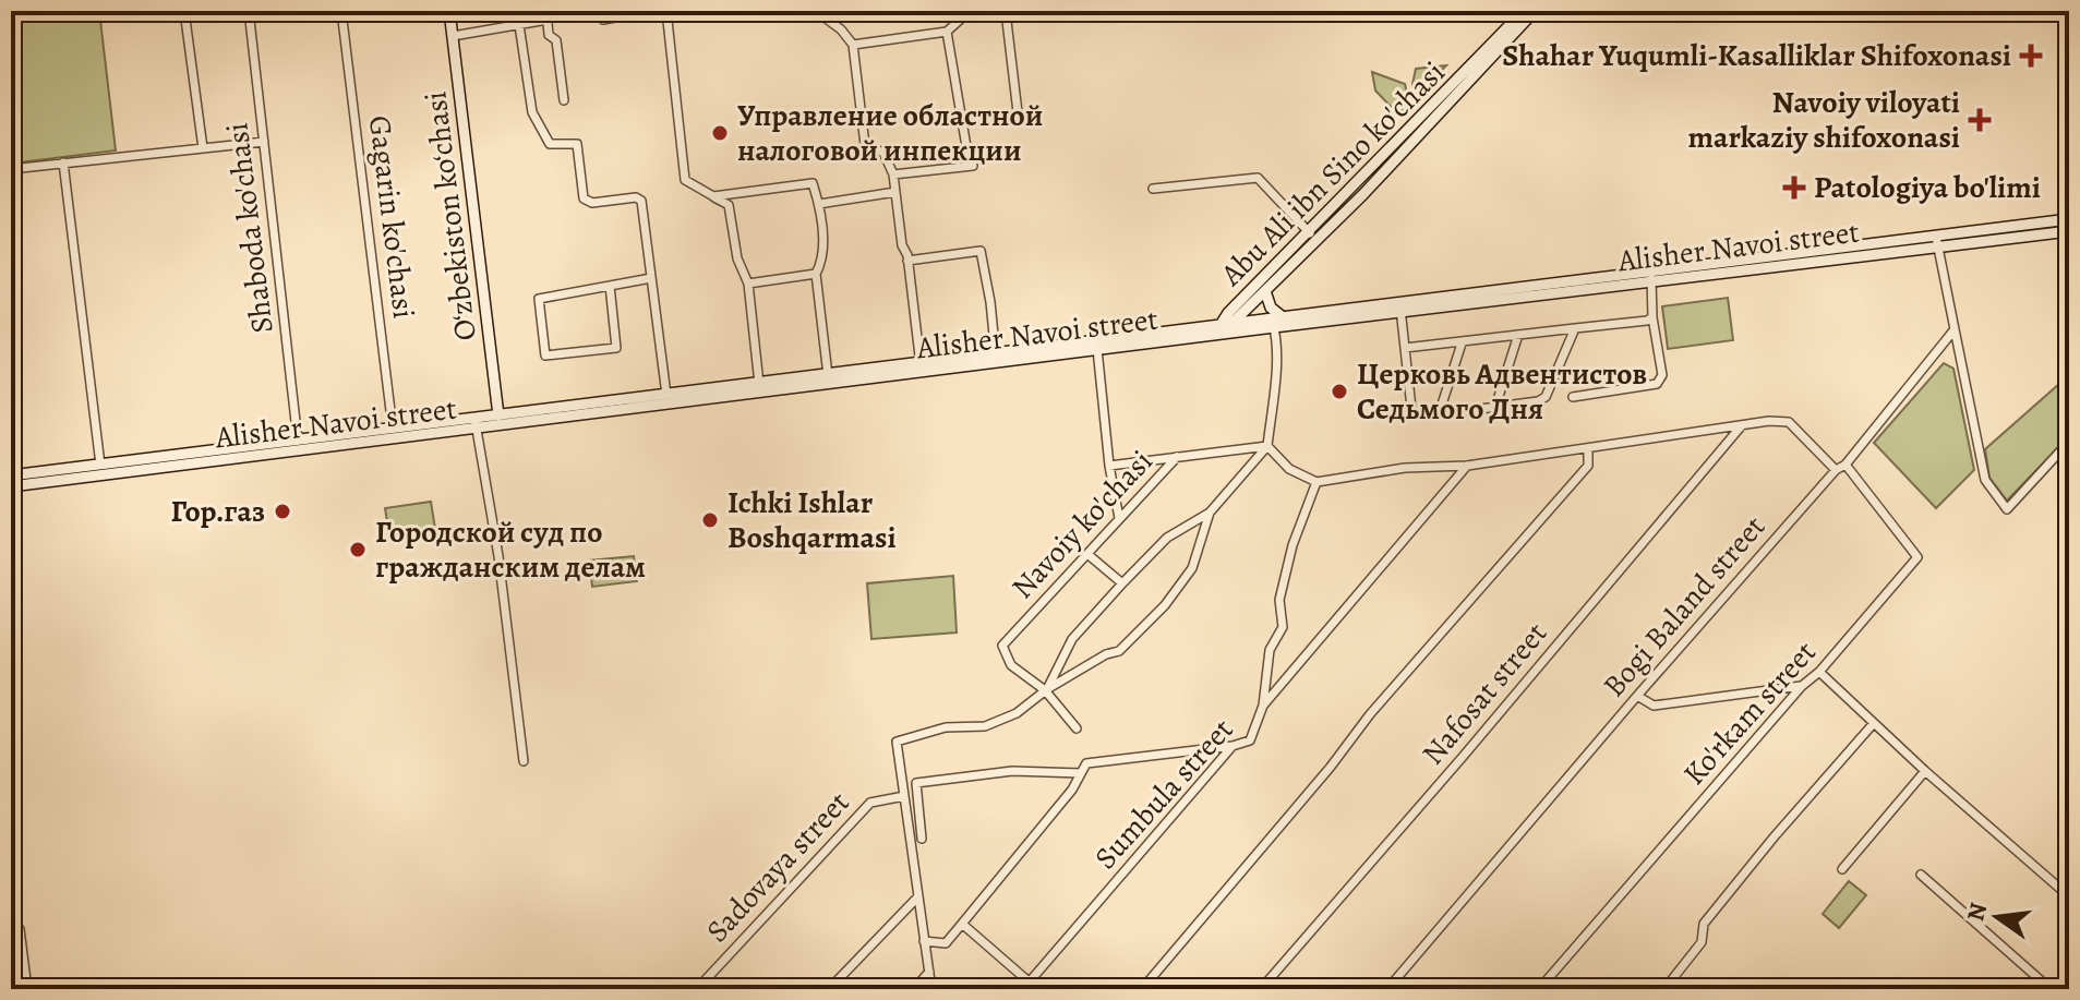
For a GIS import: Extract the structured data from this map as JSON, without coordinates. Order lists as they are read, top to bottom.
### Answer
{
  "streets": {
    "main road": ["Abu Ali ibn Sino ko'chasi", "O‘zbekiston ko‘chasi", "Alisher Navoi street"],
    "street": [
      "Gagarin ko'chasi",
      "Shaboda ko'chasi",
      "Navoiy ko'chasi",
      "Bogi Baland street",
      "Nafosat street",
      "Ko'rkam street",
      "Sumbula street",
      "Sadovaya street"
    ]
  },
  "crossings": [
    ["Abu Ali ibn Sino ko'chasi", "Alisher Navoi street"],
    ["O‘zbekiston ko‘chasi", "Alisher Navoi street"],
    ["Gagarin ko'chasi", "Alisher Navoi street"],
    ["Shaboda ko'chasi", "Alisher Navoi street"],
    ["Bogi Baland street", "Ko'rkam street"]
  ],
  "places": {
    "health": ["Shahar Yuqumli-Kasalliklar Shifoxonasi", "Navoiy viloyati markaziy shifoxonasi", "Patologiya bo'limi"],
    "other": [
      "Управление областной налоговой инпекции",
      "Церковь Адвентистов Седьмого Дня",
      "Гор.газ",
      "Ichki Ishlar Boshqarmasi",
      "Городской суд по гражданским делам"
    ]
  },
  "north": "left"
}
